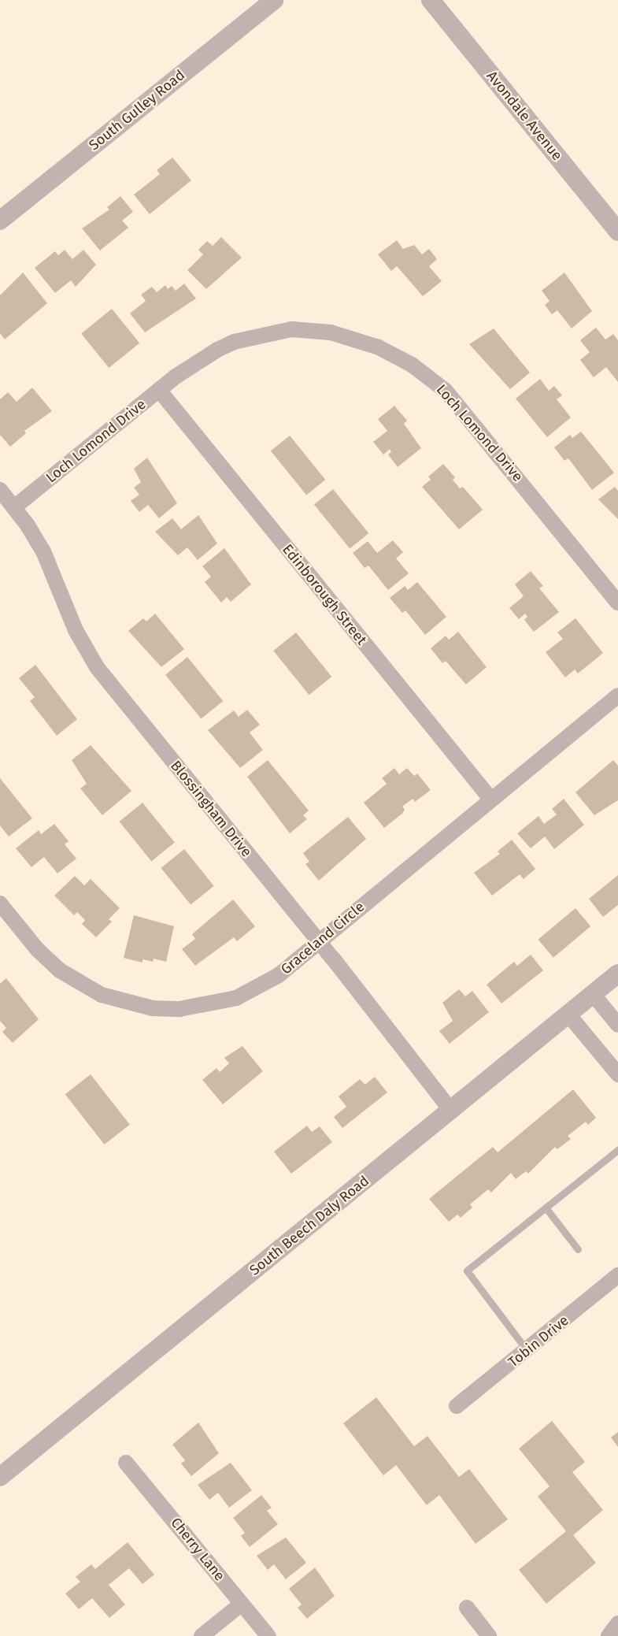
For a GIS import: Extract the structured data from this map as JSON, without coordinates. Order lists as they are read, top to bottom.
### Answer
{
  "streets": {
    "street": [
      "South Gulley Road",
      "Avondale Avenue",
      "Loch Lomond Drive",
      "Edinborough Street",
      "Blossingham Drive",
      "Graceland Circle",
      "South Beech Daly Road",
      "Tobin Drive",
      "Cherry Lane"
    ]
  },
  "crossings": [
    ["Loch Lomond Drive", "Edinborough Street"],
    ["Loch Lomond Drive", "Blossingham Drive"],
    ["Edinborough Street", "Graceland Circle"],
    ["Blossingham Drive", "Graceland Circle"],
    ["Blossingham Drive", "South Beech Daly Road"]
  ]
}
